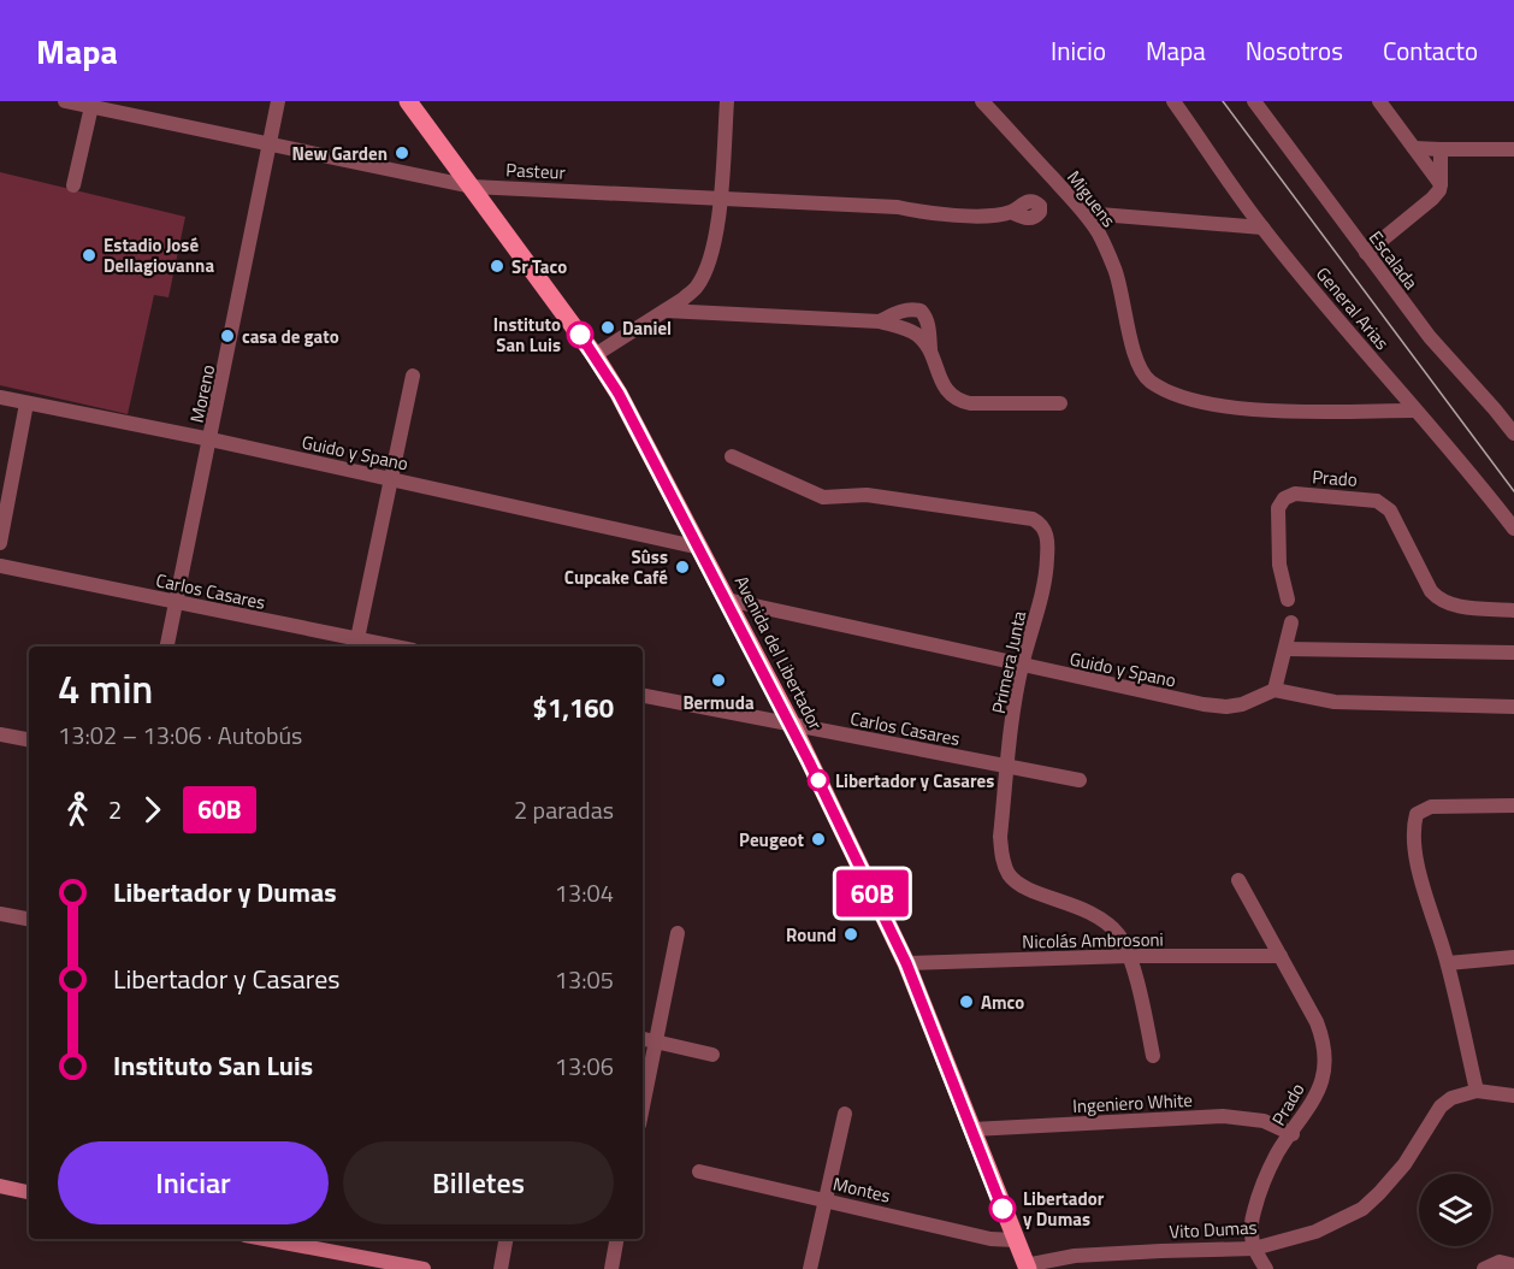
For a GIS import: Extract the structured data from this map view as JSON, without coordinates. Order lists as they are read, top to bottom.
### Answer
{
  "streets": {
    "main road": ["Avenida del Libertador"],
    "street": [
      "Pasteur",
      "Miguens",
      "Escalada",
      "General Arias",
      "Moreno",
      "Guido y Spano",
      "Prado",
      "Carlos Casares",
      "Primera Junta",
      "Nicolás Ambrosoni",
      "Ingeniero White",
      "Montes",
      "Vito Dumas"
    ]
  },
  "crossings": [
    ["Pasteur", "Moreno"],
    ["Pasteur", "Avenida del Libertador"],
    ["Miguens", "General Arias"],
    ["Moreno", "Guido y Spano"],
    ["Moreno", "Carlos Casares"],
    ["Guido y Spano", "Avenida del Libertador"],
    ["Guido y Spano", "Primera Junta"],
    ["Prado", "Nicolás Ambrosoni"],
    ["Prado", "Ingeniero White"],
    ["Prado", "Vito Dumas"],
    ["Carlos Casares", "Avenida del Libertador"],
    ["Carlos Casares", "Primera Junta"],
    ["Avenida del Libertador", "Nicolás Ambrosoni"],
    ["Avenida del Libertador", "Ingeniero White"],
    ["Avenida del Libertador", "Montes"],
    ["Avenida del Libertador", "Vito Dumas"],
    ["Primera Junta", "Nicolás Ambrosoni"]
  ],
  "places": [
    "New Garden",
    "Estadio José Dellagiovanna",
    "Sr Taco",
    "Daniel",
    "Instituto San Luis",
    "casa de gato",
    "Sûss Cupcake Café",
    "Bermuda",
    "Libertador y Casares",
    "Peugeot",
    "Round",
    "Amco",
    "Libertador y Dumas"
  ],
  "lines": ["bus line 60B"],
  "page": {
    "header": "Mapa",
    "nav": [
      "Inicio",
      "Mapa",
      "Nosotros",
      "Contacto"
    ],
    "on_map": "60B",
    "heading": ["4 min", "13:02 – 13:06 · Autobús", "$1,160"],
    "legs": ["2", "60B", "2 paradas"],
    "list": [
      {
        "name": "Libertador y Dumas",
        "value": "13:04"
      },
      {
        "name": "Libertador y Casares",
        "value": "13:05"
      },
      {
        "name": "Instituto San Luis",
        "value": "13:06"
      }
    ],
    "buttons": ["Iniciar", "Billetes"]
  }
}
